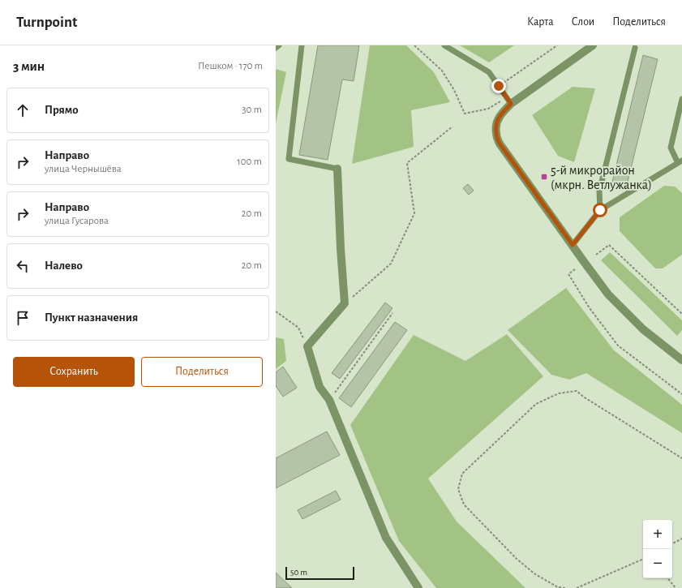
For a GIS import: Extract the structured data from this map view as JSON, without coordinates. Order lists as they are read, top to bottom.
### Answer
{
  "places": {
    "transit": ["5-й микрорайон (мкрн. Ветлужанка)"]
  },
  "scale_bar": "50 m",
  "page": {
    "header": "Turnpoint",
    "nav": ["Карта", "Слои", "Поделиться"],
    "heading": ["3 мин", "Пешком · 170 m"],
    "list": [
      ["Прямо", "30 m"],
      ["Направо", "улица Чернышёва", "100 m"],
      ["Направо", "улица Гусарова", "20 m"],
      ["Налево", "20 m"],
      "Пункт назначения"
    ],
    "buttons": ["Сохранить", "Поделиться"],
    "map_buttons": ["+", "−"],
    "scale": "50 m"
  }
}
